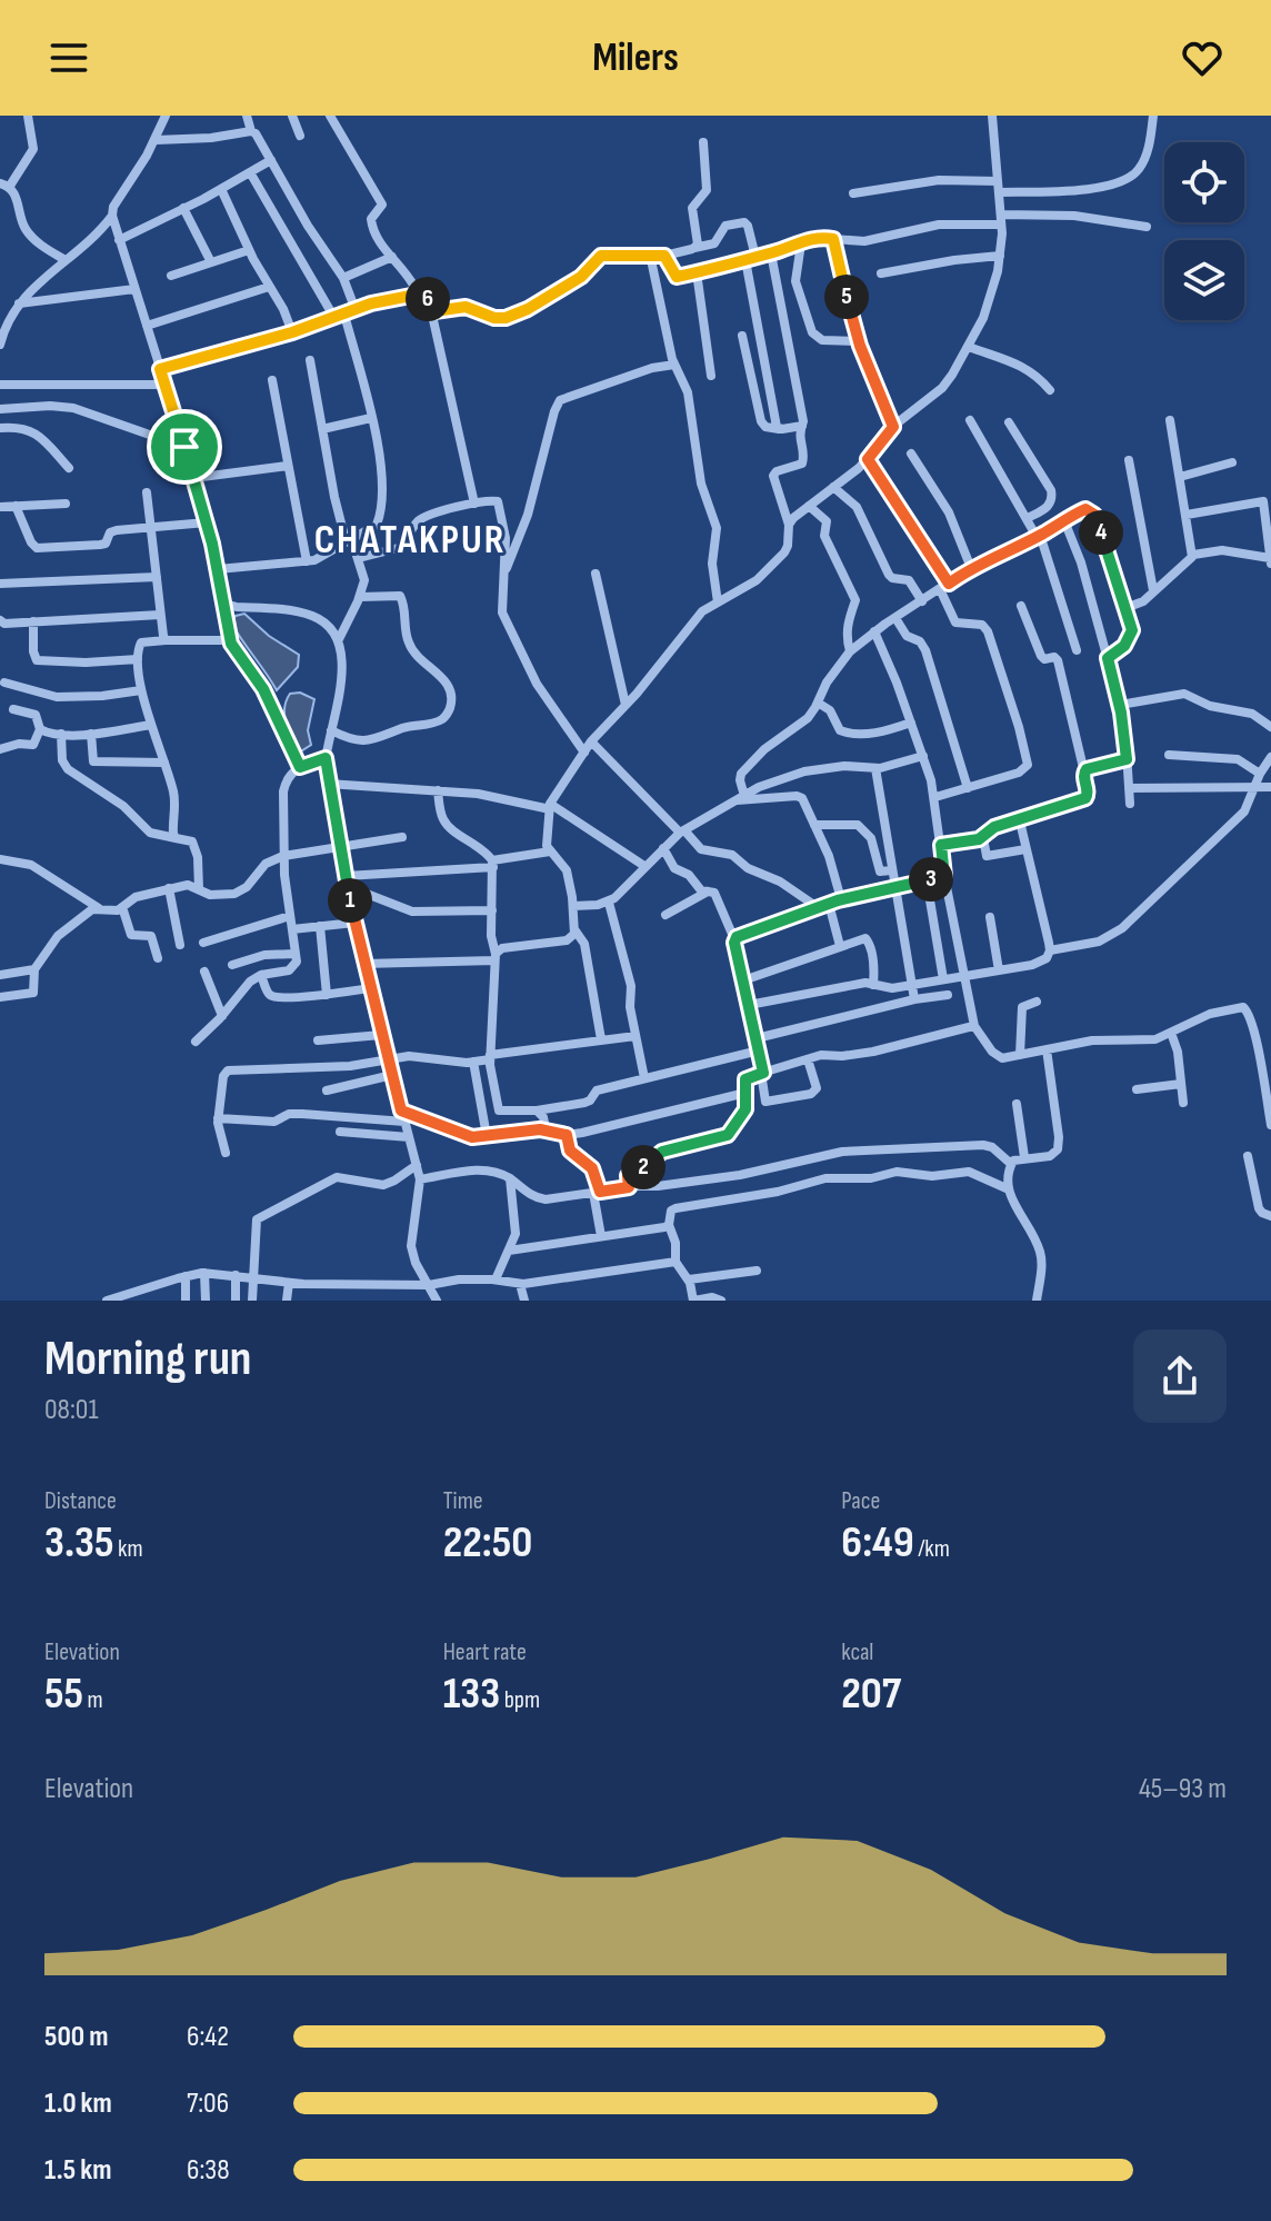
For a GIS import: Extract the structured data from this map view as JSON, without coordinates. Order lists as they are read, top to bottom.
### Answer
{
  "districts": ["CHATAKPUR"],
  "page": {
    "header": "Milers",
    "pins": [
      "5",
      "6",
      "4",
      "3",
      "1",
      "2"
    ],
    "heading": ["Morning run", "08:01"],
    "stats": [
      ["Distance", "3.35 km"],
      ["Time", "22:50"],
      ["Pace", "6:49 /km"],
      ["Elevation", "55 m"],
      ["Heart rate", "133 bpm"],
      ["kcal", "207"]
    ],
    "chart": ["Elevation", "45–93 m"],
    "list": [
      {
        "name": "500 m",
        "note": "6:42"
      },
      {
        "name": "1.0 km",
        "note": "7:06"
      },
      {
        "name": "1.5 km",
        "note": "6:38"
      }
    ]
  }
}
